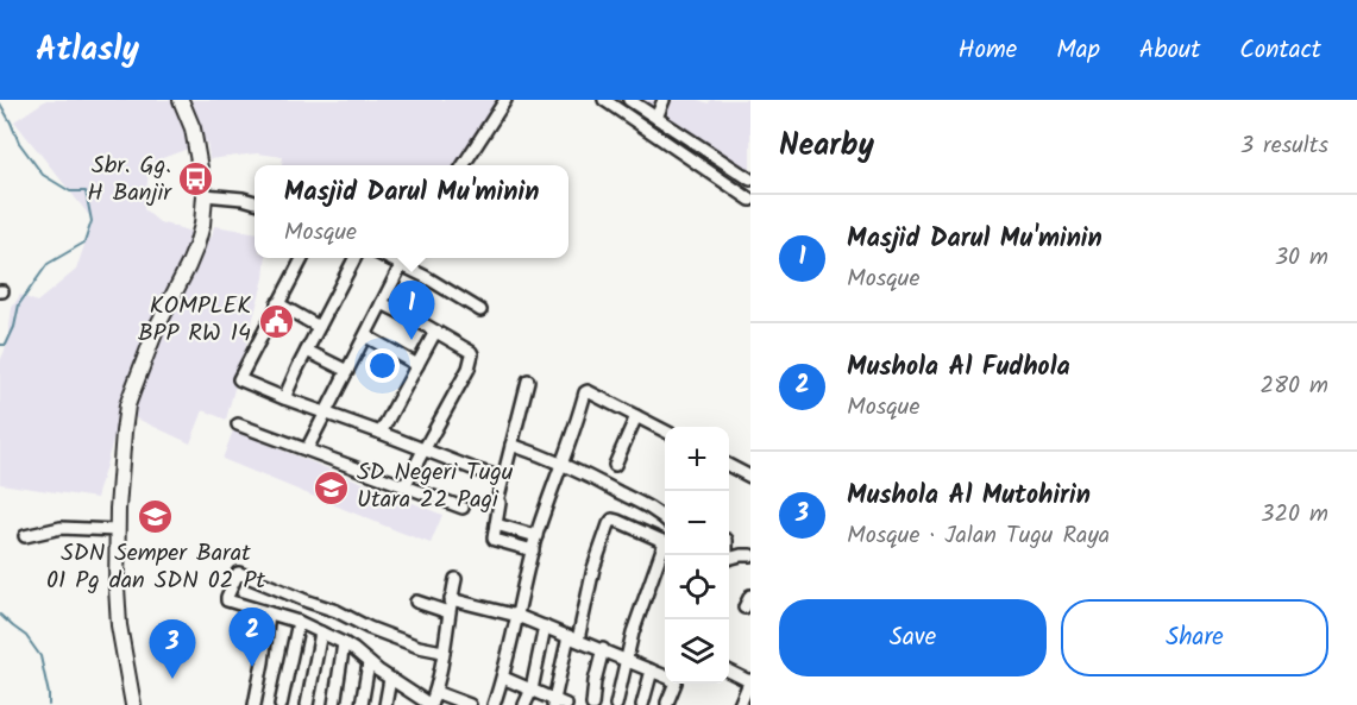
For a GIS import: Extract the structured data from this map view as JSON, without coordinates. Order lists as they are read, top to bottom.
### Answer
{
  "places": {
    "bus stop": ["Sbr. Gg. H Banjir"],
    "public building": ["KOMPLEK BPP RW 14"],
    "school or university": ["SD Negeri Tugu Utara 22 Pagi", "SDN Semper Barat 01 Pg dan SDN 02 Pt"]
  },
  "page": {
    "header": "Atlasly",
    "nav": [
      "Home",
      "Map",
      "About",
      "Contact"
    ],
    "heading": ["Nearby", "3 results"],
    "popup": ["Masjid Darul Mu'minin", "Mosque"],
    "list": [
      {
        "mark": "1",
        "name": "Masjid Darul Mu'minin",
        "note": "Mosque",
        "value": "30 m"
      },
      {
        "mark": "2",
        "name": "Mushola Al Fudhola",
        "note": "Mosque",
        "value": "280 m"
      },
      {
        "mark": "3",
        "name": "Mushola Al Mutohirin",
        "note": "Mosque · Jalan Tugu Raya",
        "value": "320 m"
      }
    ],
    "pins": ["1", "2", "3"],
    "map_buttons": ["+", "−"],
    "buttons": ["Save", "Share"]
  }
}
